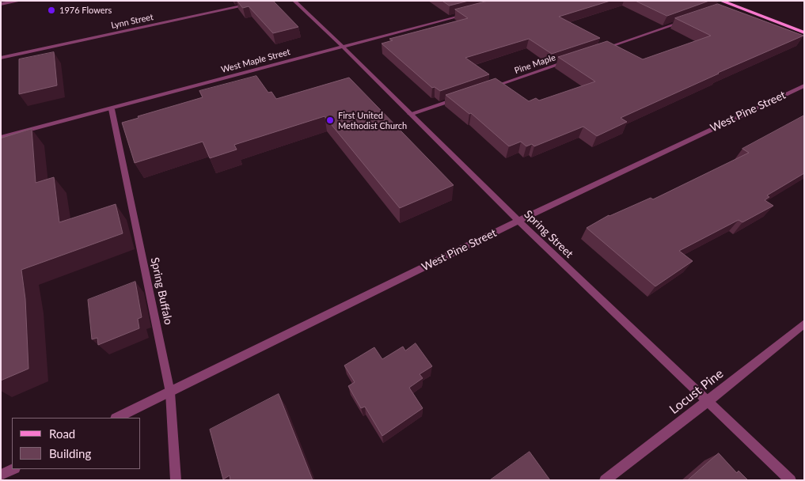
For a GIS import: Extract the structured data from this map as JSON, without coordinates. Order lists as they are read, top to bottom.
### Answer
{
  "streets": {
    "street": [
      "Lynn Street",
      "West Maple Street",
      "Pine Maple",
      "West Pine Street",
      "Spring Street",
      "Spring Buffalo",
      "Locust Pine"
    ]
  },
  "crossings": [
    ["West Maple Street", "Spring Street"],
    ["West Maple Street", "Spring Buffalo"],
    ["West Pine Street", "Spring Street"],
    ["West Pine Street", "Spring Buffalo"],
    ["Spring Street", "Locust Pine"]
  ],
  "places": ["1976 Flowers", "First United Methodist Church"],
  "legend": ["Road", "Building"]
}
